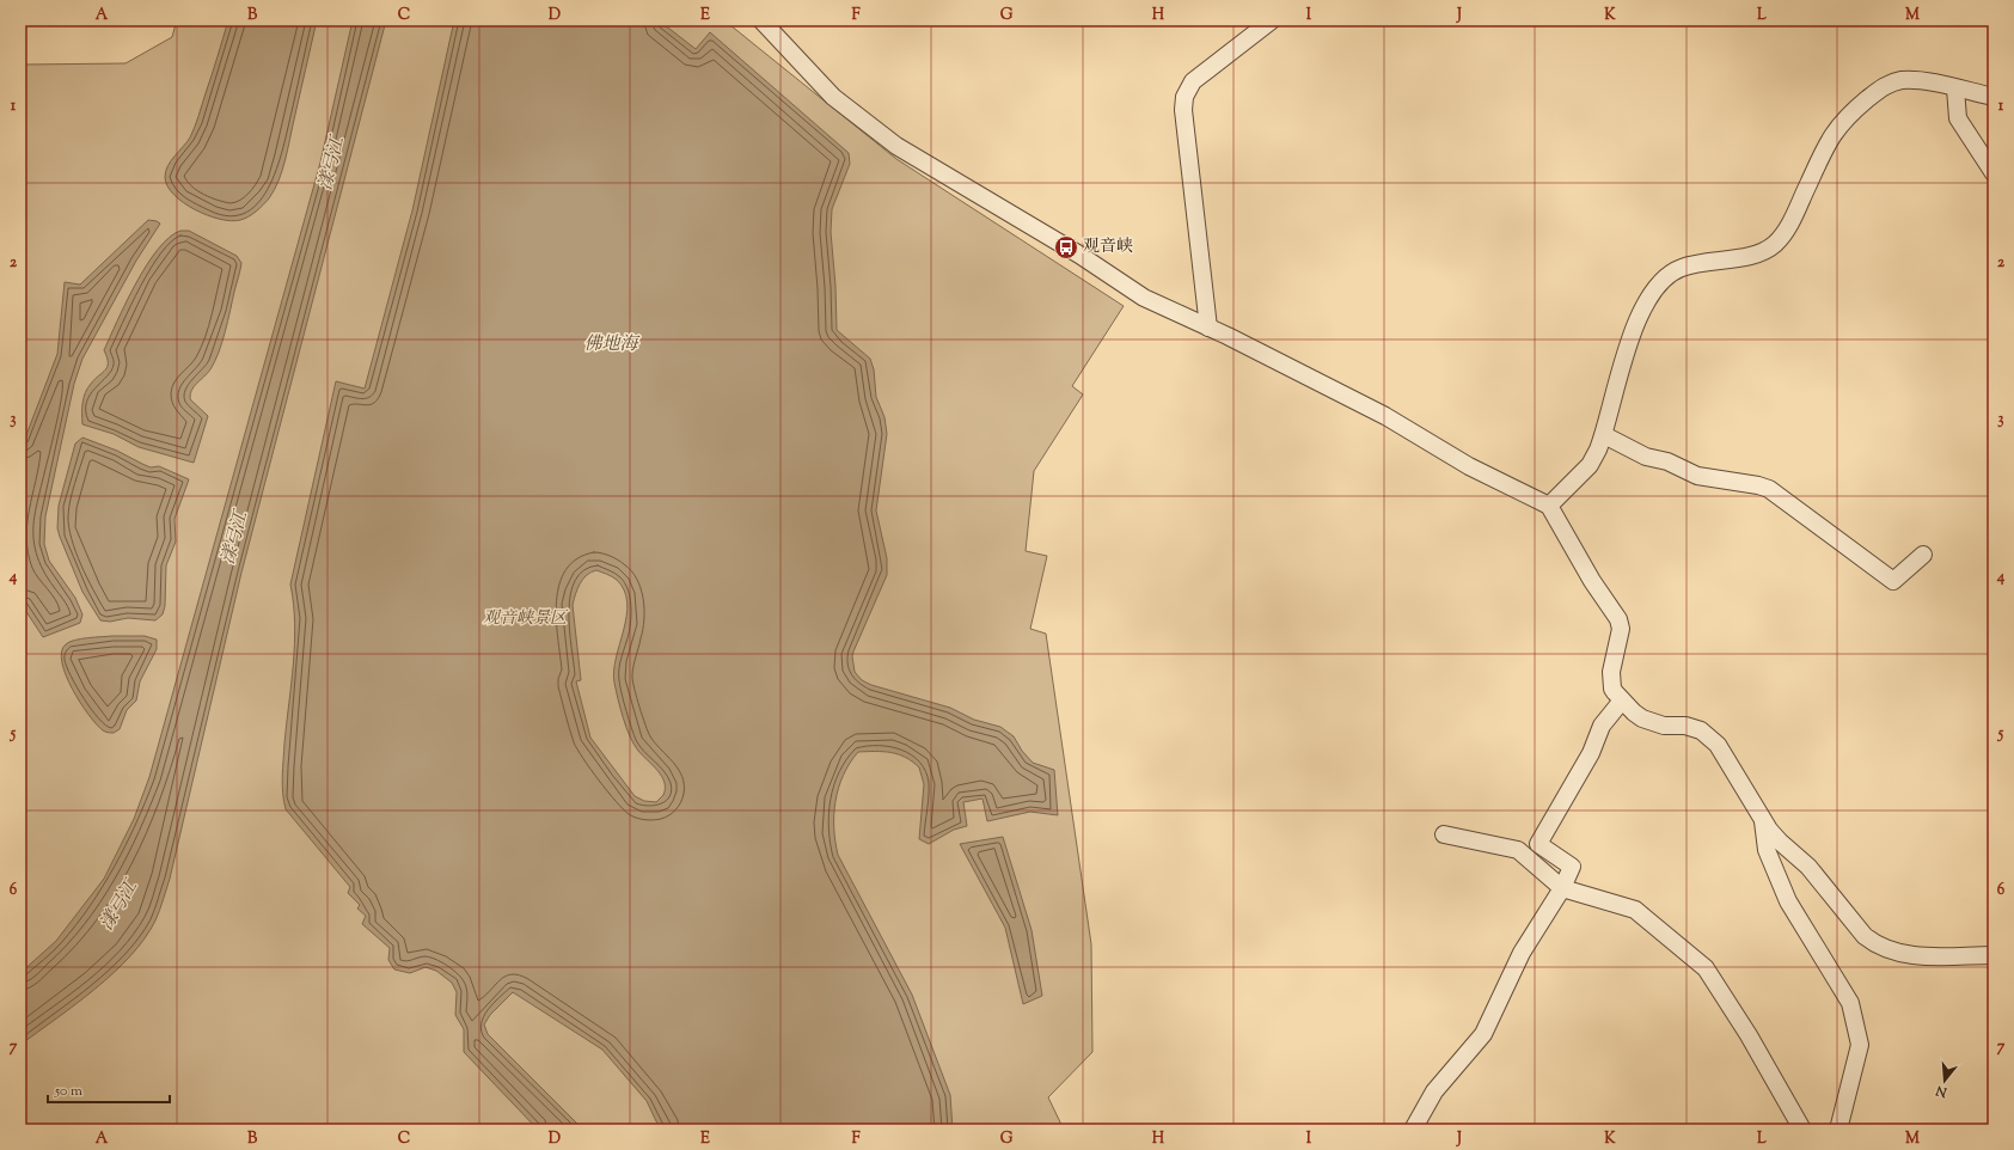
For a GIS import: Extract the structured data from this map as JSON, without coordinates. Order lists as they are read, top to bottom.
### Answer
{
  "water": ["漾弓江", "佛地海"],
  "parks": ["观音峡景区"],
  "places": {
    "bus stop": ["观音峡"]
  },
  "scale_bar": "50 m",
  "north": "bottom",
  "grid": {
    "columns": [
      "A",
      "B",
      "C",
      "D",
      "E",
      "F",
      "G",
      "H",
      "I",
      "J",
      "K",
      "L",
      "M"
    ],
    "rows": [
      "1",
      "2",
      "3",
      "4",
      "5",
      "6",
      "7"
    ]
  }
}
